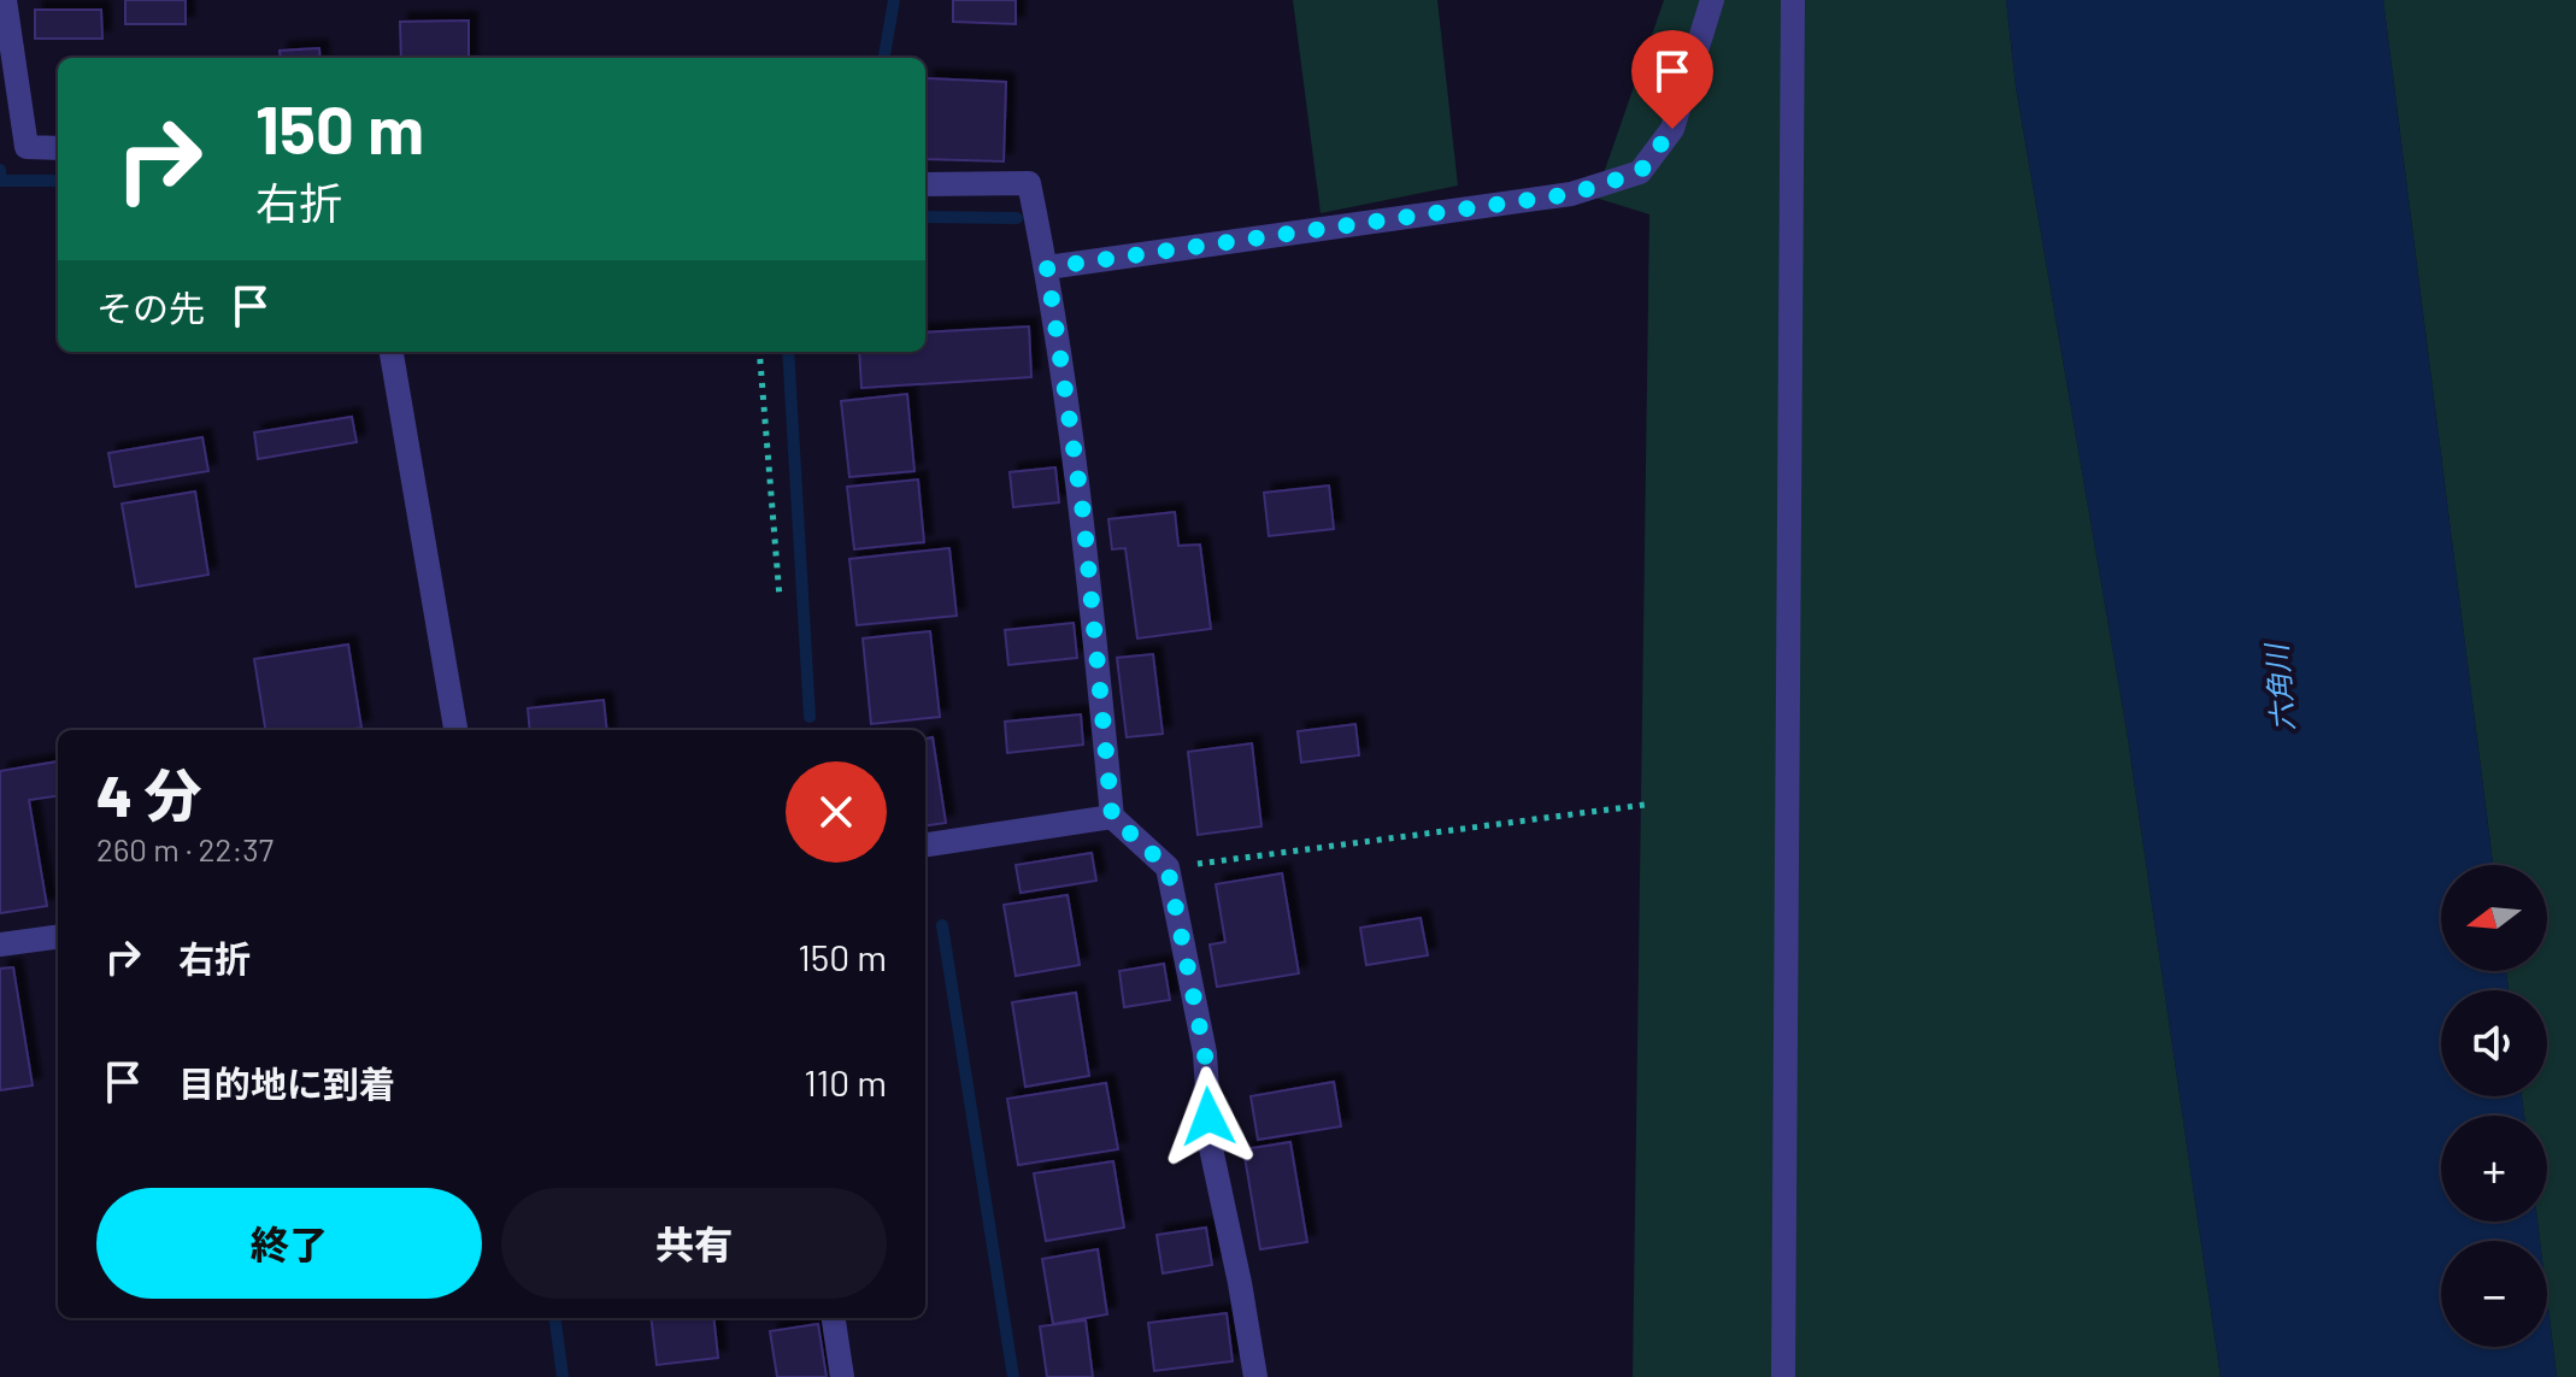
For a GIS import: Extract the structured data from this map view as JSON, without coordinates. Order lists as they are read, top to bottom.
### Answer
{
  "water": ["六角川"],
  "north": "left",
  "page": {
    "turn": ["150 m", "右折"],
    "then": "その先",
    "heading": ["4 分", "260 m · 22:37"],
    "map_buttons": ["+", "−"],
    "list": [
      {
        "name": "右折",
        "value": "150 m"
      },
      {
        "name": "目的地に到着",
        "value": "110 m"
      }
    ],
    "buttons": ["終了", "共有"]
  }
}
